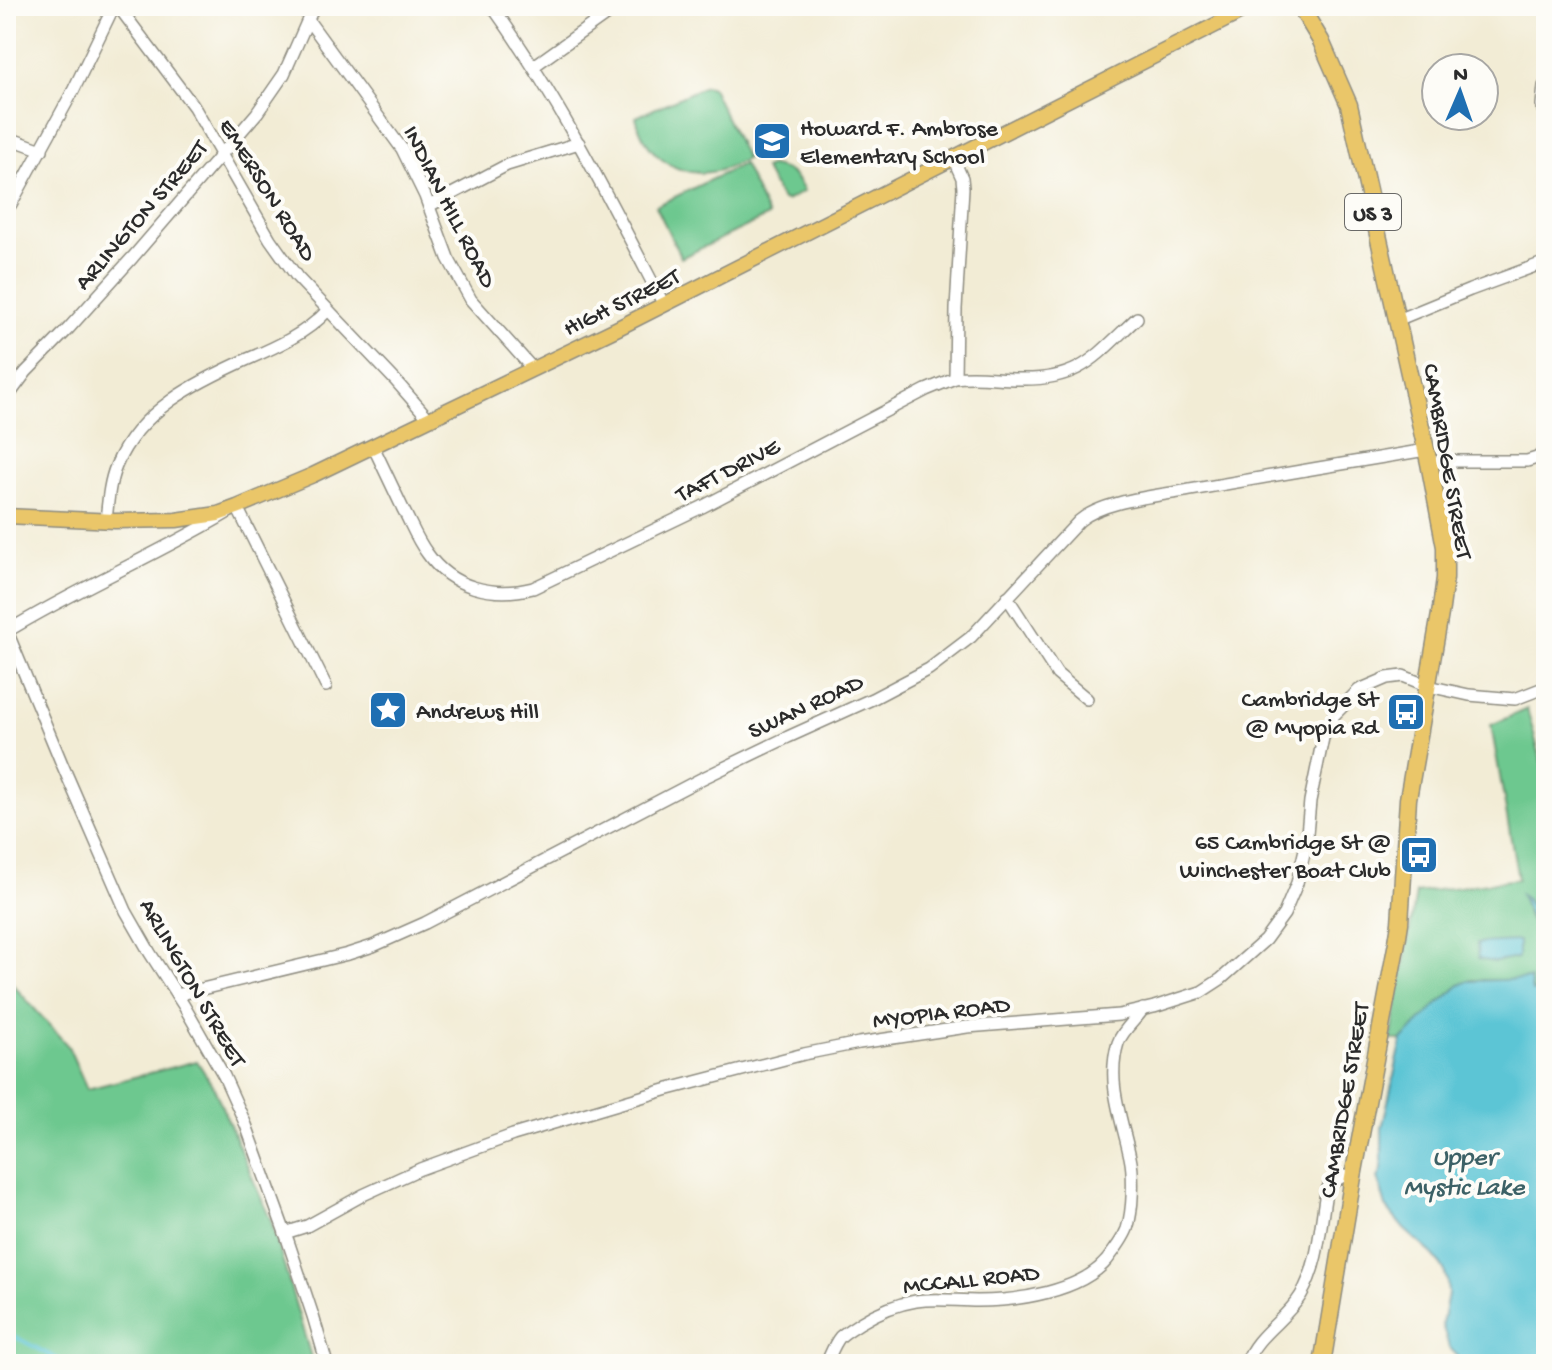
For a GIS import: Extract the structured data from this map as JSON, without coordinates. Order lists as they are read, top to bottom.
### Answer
{
  "streets": {
    "highway": ["US 3", "CAMBRIDGE STREET"],
    "main road": ["HIGH STREET"],
    "street": [
      "EMERSON ROAD",
      "INDIAN HILL ROAD",
      "ARLINGTON STREET",
      "TAFT DRIVE",
      "SWAN ROAD",
      "MYOPIA ROAD",
      "MCCALL ROAD"
    ]
  },
  "crossings": [
    ["EMERSON ROAD", "ARLINGTON STREET"],
    ["EMERSON ROAD", "HIGH STREET"],
    ["INDIAN HILL ROAD", "ARLINGTON STREET"],
    ["INDIAN HILL ROAD", "HIGH STREET"],
    ["ARLINGTON STREET", "HIGH STREET"],
    ["ARLINGTON STREET", "SWAN ROAD"],
    ["ARLINGTON STREET", "MYOPIA ROAD"],
    ["HIGH STREET", "TAFT DRIVE"],
    ["CAMBRIDGE STREET", "SWAN ROAD"],
    ["CAMBRIDGE STREET", "MYOPIA ROAD"],
    ["MYOPIA ROAD", "MCCALL ROAD"]
  ],
  "water": ["Upper Mystic Lake"],
  "places": {
    "school or university": ["Howard F. Ambrose Elementary School"],
    "place": ["Andrews Hill"],
    "bus stop": ["Cambridge St @ Myopia Rd", "65 Cambridge St @ Winchester Boat Club"]
  },
  "north": "top"
}
